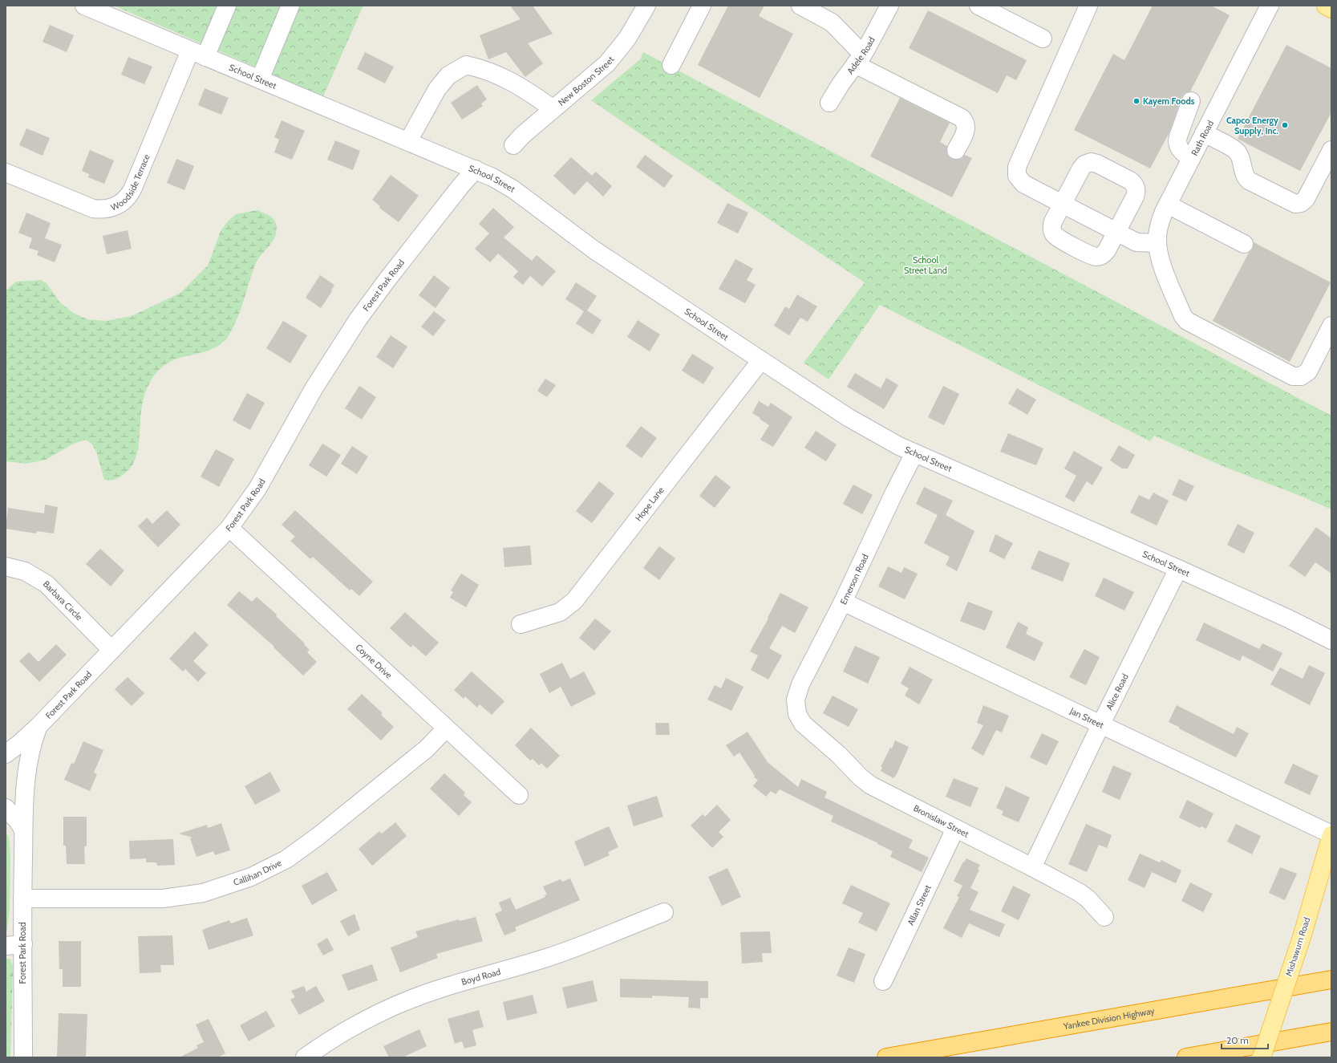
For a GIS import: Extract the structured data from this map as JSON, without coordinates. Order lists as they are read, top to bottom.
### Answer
{
  "streets": {
    "highway": ["Yankee Division Highway"],
    "main road": ["Mishawum Road"],
    "street": [
      "Adele Road",
      "School Street",
      "New Boston Street",
      "Rath Road",
      "Woodside Terrace",
      "Forest Park Road",
      "Hope Lane",
      "Emerson Road",
      "Barbara Circle",
      "Coyne Drive",
      "Alice Road",
      "Jan Street",
      "Bronislaw Street",
      "Callihan Drive",
      "Allan Street",
      "Boyd Road"
    ]
  },
  "crossings": [
    ["School Street", "Woodside Terrace"],
    ["School Street", "Forest Park Road"],
    ["School Street", "Hope Lane"],
    ["School Street", "Emerson Road"],
    ["School Street", "Alice Road"],
    ["Forest Park Road", "Barbara Circle"],
    ["Forest Park Road", "Coyne Drive"],
    ["Forest Park Road", "Callihan Drive"],
    ["Emerson Road", "Jan Street"],
    ["Emerson Road", "Bronislaw Street"],
    ["Coyne Drive", "Callihan Drive"],
    ["Alice Road", "Jan Street"],
    ["Alice Road", "Bronislaw Street"],
    ["Jan Street", "Mishawum Road"],
    ["Bronislaw Street", "Allan Street"]
  ],
  "parks": ["School Street Land"],
  "places": ["Kayem Foods", "Capco Energy Supply, Inc."],
  "scale_bar": "20 m"
}
